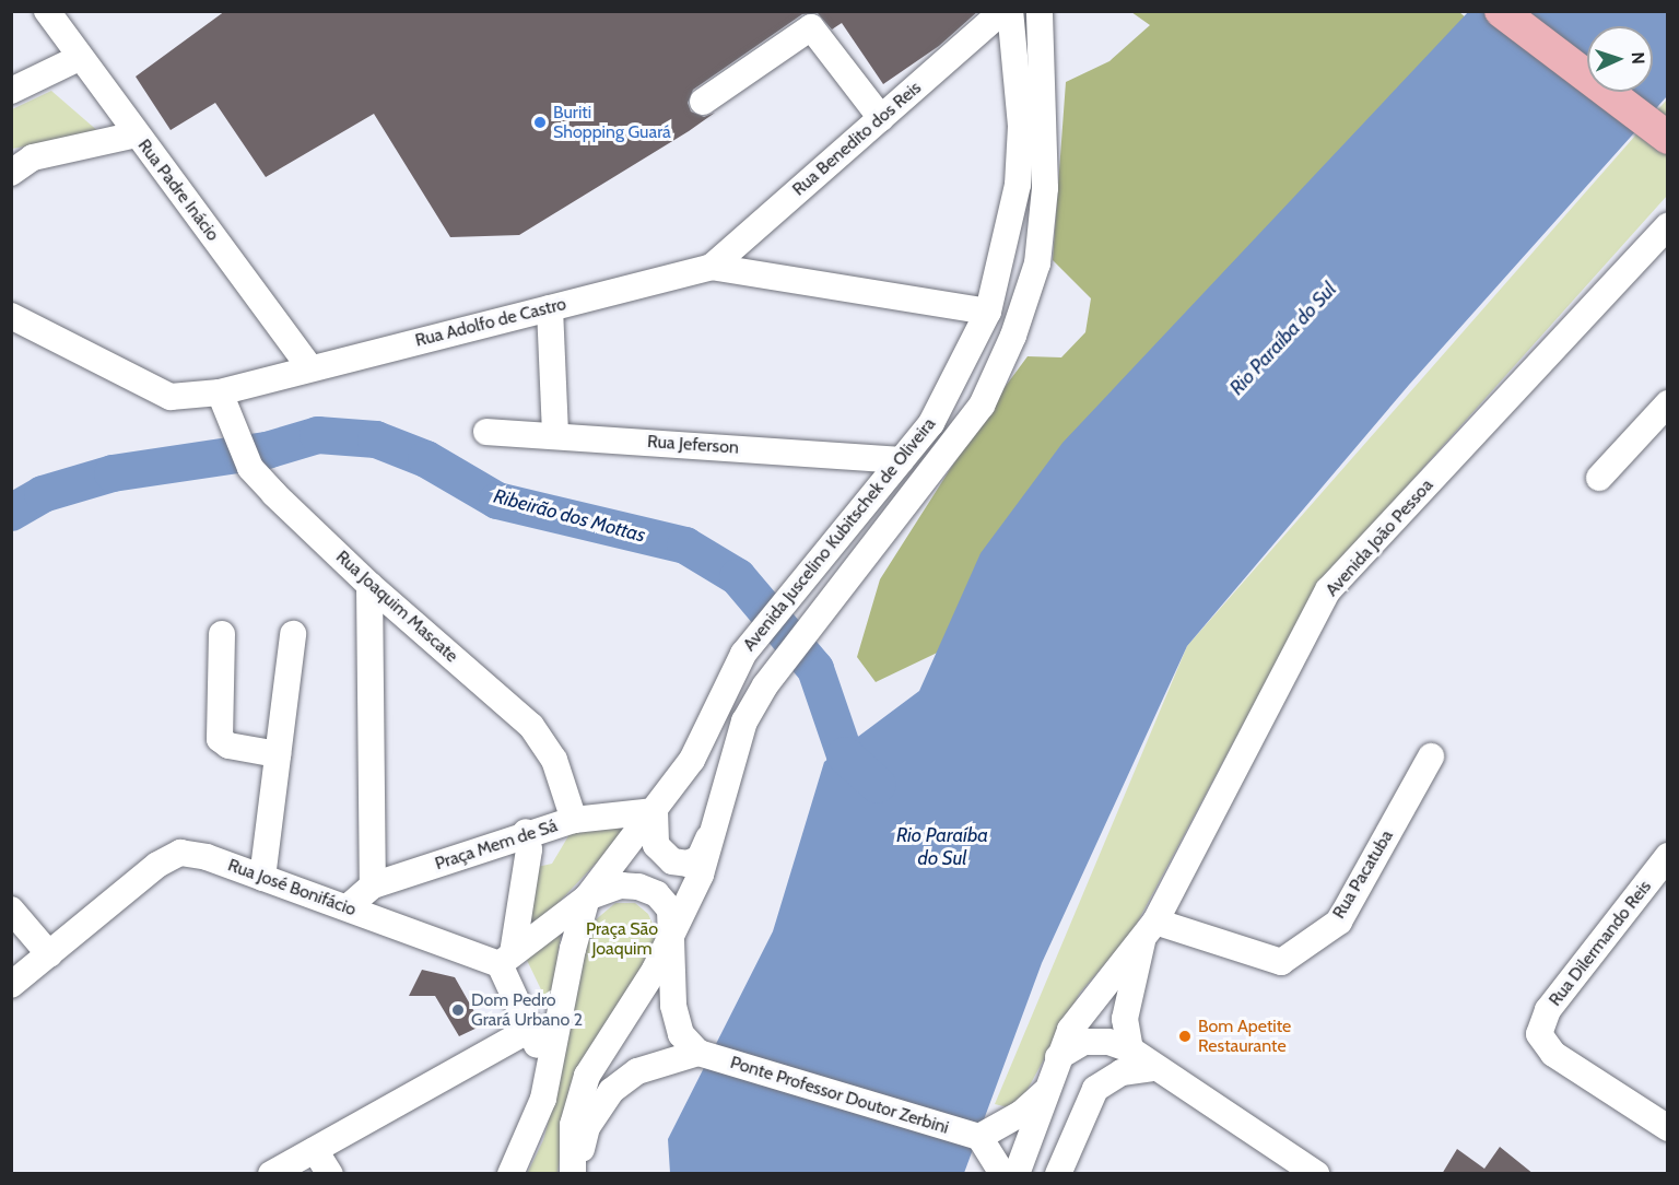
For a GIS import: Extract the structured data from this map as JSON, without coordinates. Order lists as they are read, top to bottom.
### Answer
{
  "streets": {
    "street": [
      "Rua Benedito dos Reis",
      "Rua Padre Inácio",
      "Rua Adolfo de Castro",
      "Rua Jeferson",
      "Avenida Juscelino Kubitschek de Oliveira",
      "Avenida João Pessoa",
      "Rua Joaquim Mascate",
      "Praça Mem de Sá",
      "Rua Pacatuba",
      "Rua José Bonifácio",
      "Rua Dilermando Reis",
      "Ponte Professor Doutor Zerbini"
    ]
  },
  "crossings": [
    ["Rua Benedito dos Reis", "Rua Adolfo de Castro"],
    ["Rua Padre Inácio", "Rua Adolfo de Castro"],
    ["Rua Adolfo de Castro", "Avenida Juscelino Kubitschek de Oliveira"],
    ["Rua Adolfo de Castro", "Rua Joaquim Mascate"],
    ["Rua Jeferson", "Avenida Juscelino Kubitschek de Oliveira"],
    ["Avenida Juscelino Kubitschek de Oliveira", "Praça Mem de Sá"],
    ["Avenida João Pessoa", "Rua Pacatuba"],
    ["Rua Joaquim Mascate", "Praça Mem de Sá"],
    ["Praça Mem de Sá", "Rua José Bonifácio"]
  ],
  "water": ["Rio Paraíba do Sul", "Ribeirão dos Mottas"],
  "parks": ["Praça São Joaquim"],
  "places": ["Buriti Shopping Guará", "Dom Pedro Grará Urbano 2", "Bom Apetite Restaurante"],
  "north": "right"
}
